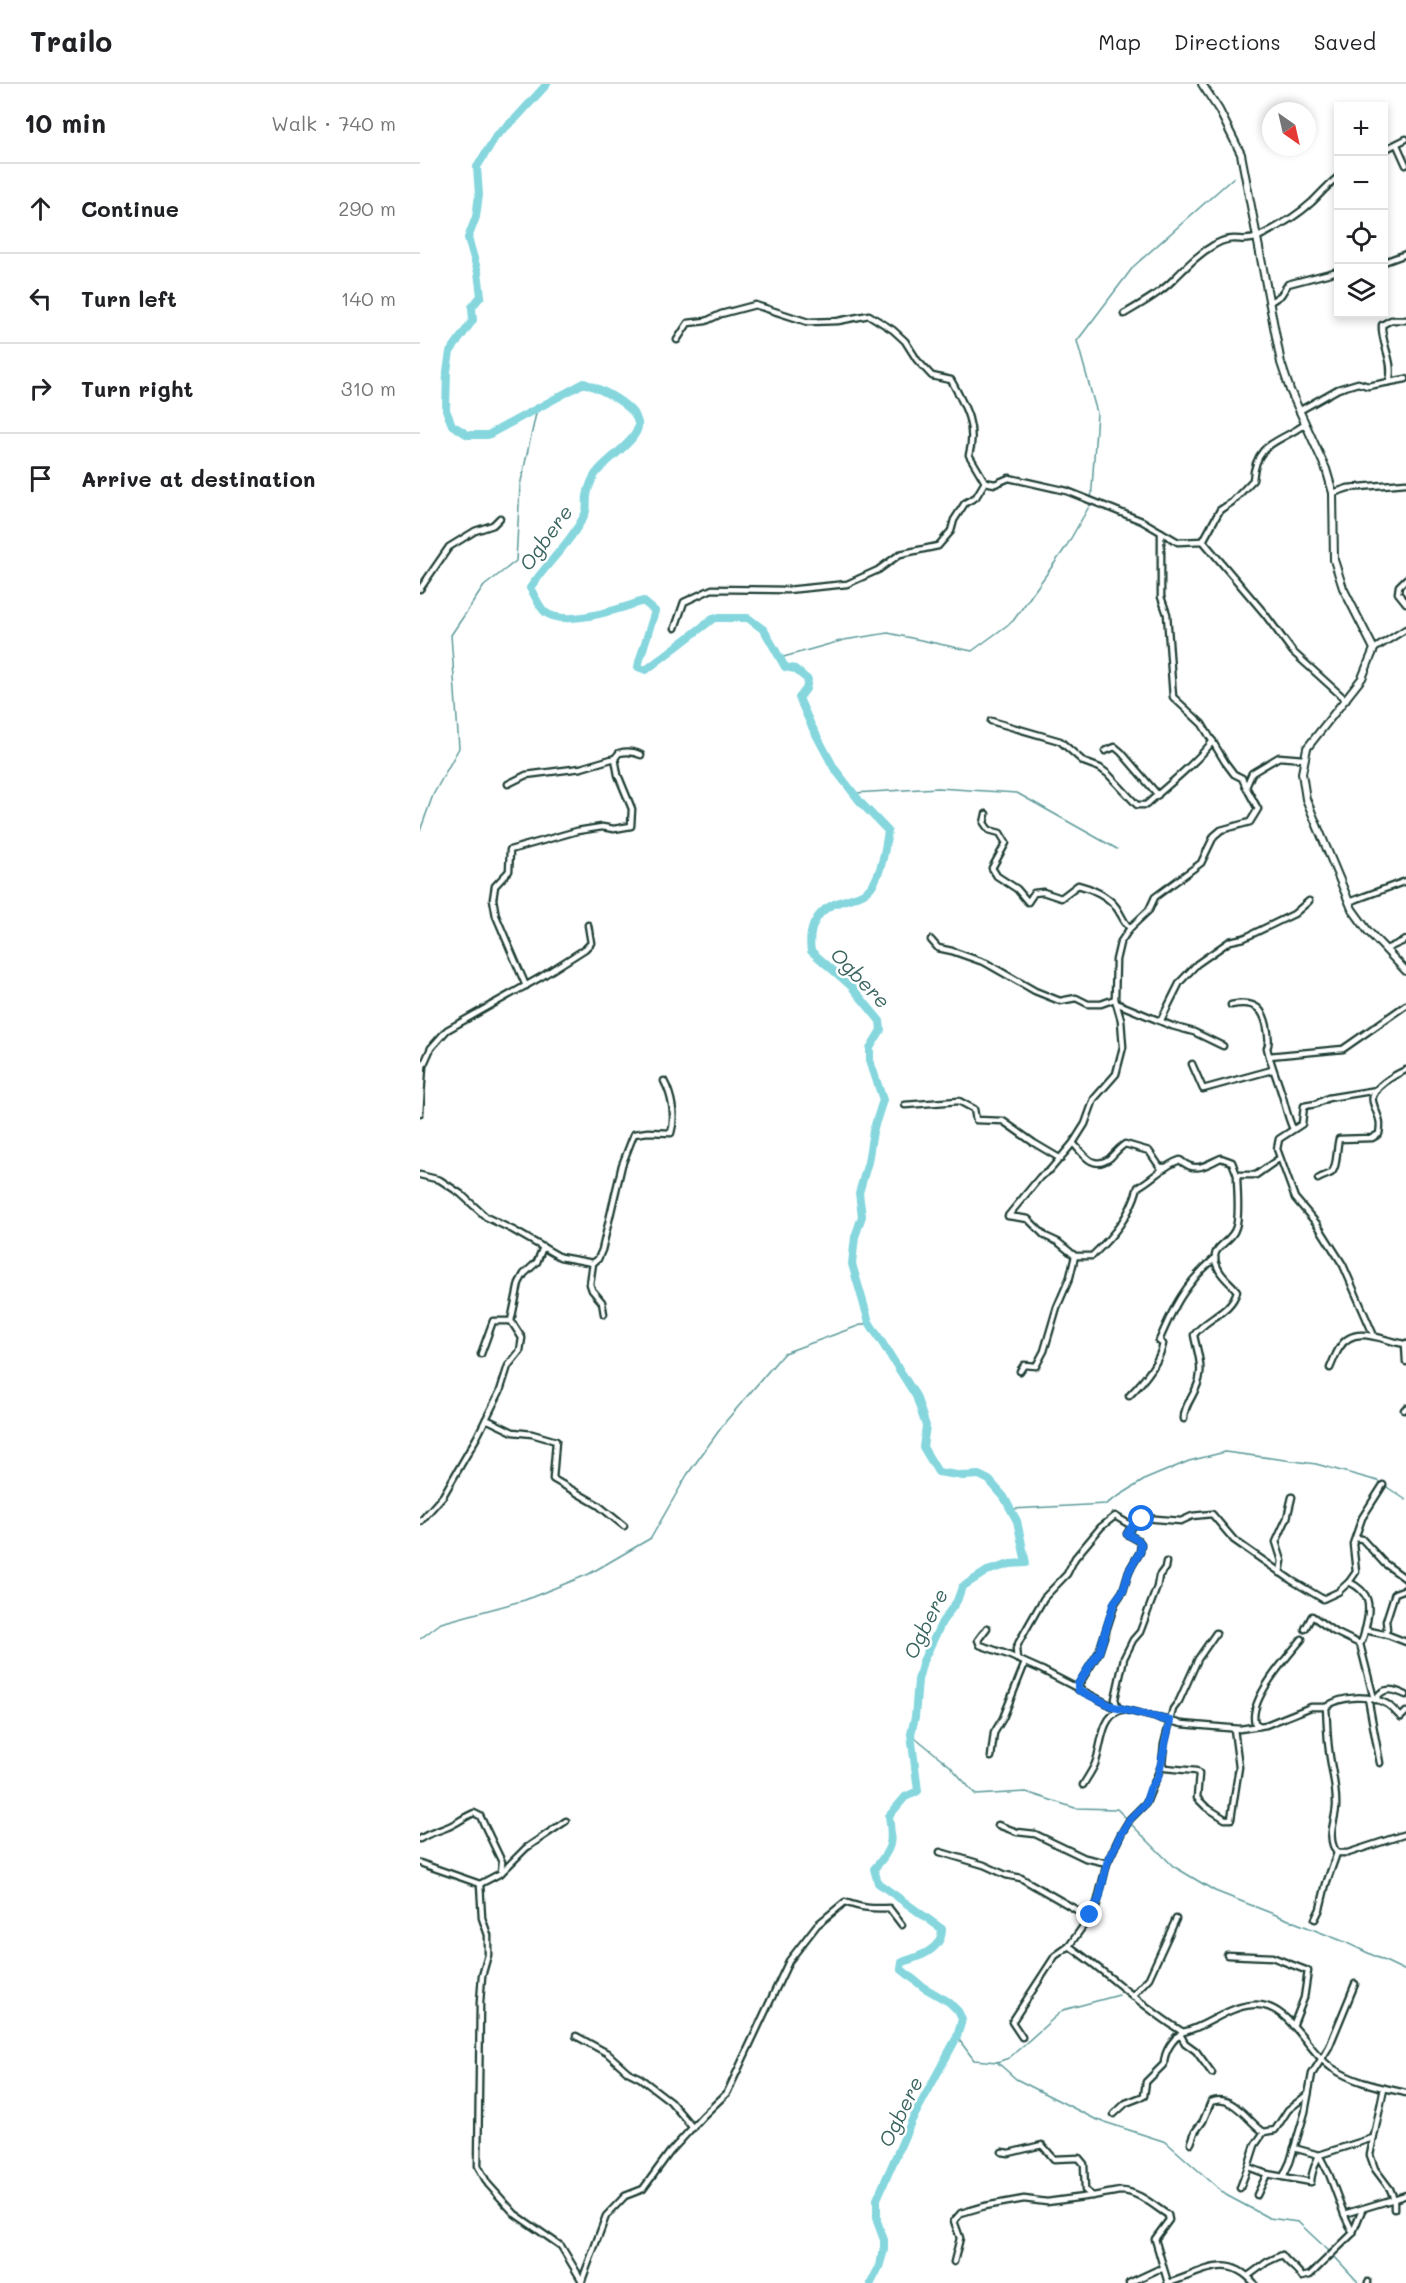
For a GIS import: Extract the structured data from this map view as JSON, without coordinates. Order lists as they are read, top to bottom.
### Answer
{
  "water": ["Ogbere"],
  "north": "bottom right",
  "page": {
    "header": "Trailo",
    "nav": ["Map", "Directions", "Saved"],
    "heading": ["10 min", "Walk · 740 m"],
    "map_buttons": ["+", "−"],
    "list": [
      ["Continue", "290 m"],
      ["Turn left", "140 m"],
      ["Turn right", "310 m"],
      "Arrive at destination"
    ]
  }
}
